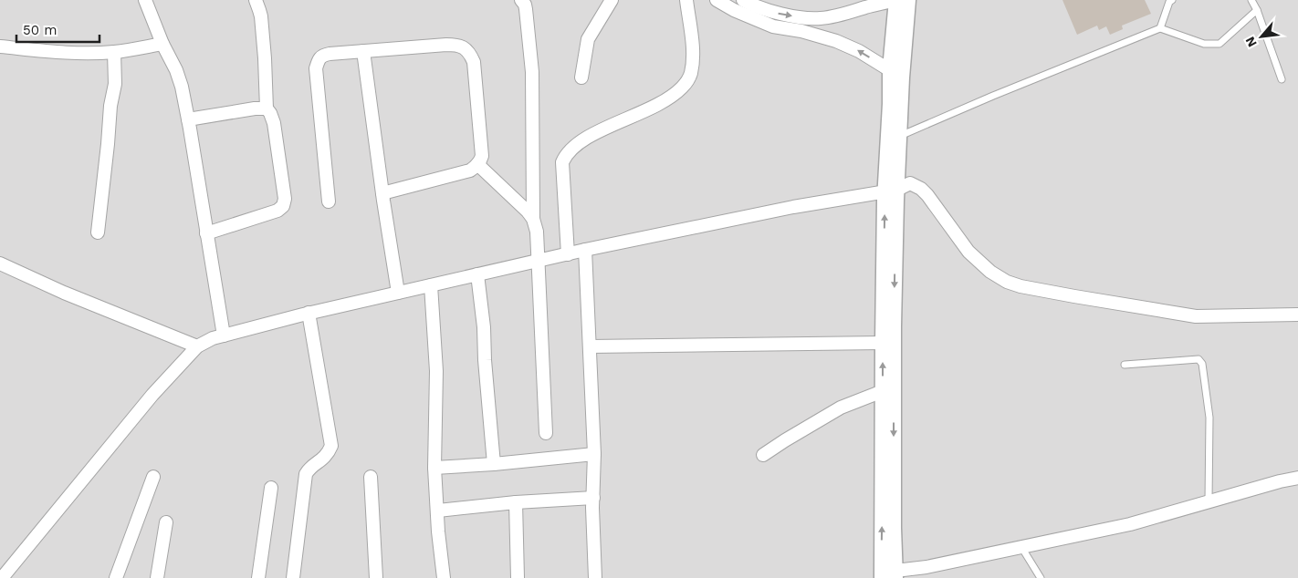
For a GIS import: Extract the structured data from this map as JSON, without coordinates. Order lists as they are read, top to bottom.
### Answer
{
  "scale_bar": "50 m",
  "north": "bottom left"
}
